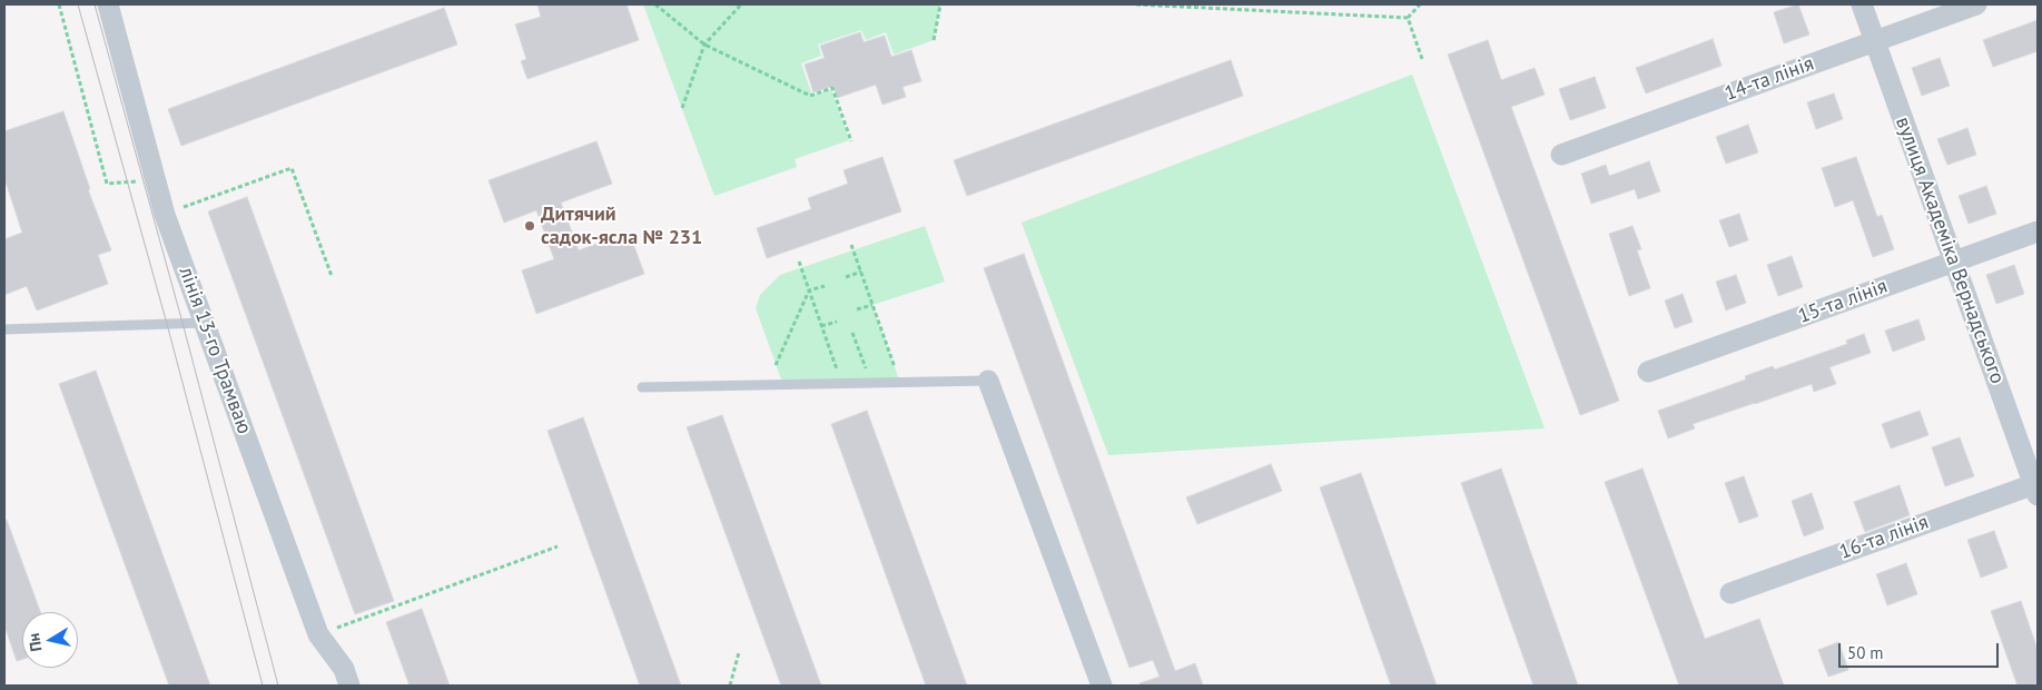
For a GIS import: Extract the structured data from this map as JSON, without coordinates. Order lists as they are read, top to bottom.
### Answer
{
  "streets": {
    "street": [
      "14-та лінія",
      "вулиця Академіка Вернадського",
      "15-та лінія",
      "лінія 13-го Трамваю",
      "16-та лінія"
    ]
  },
  "crossings": [
    ["14-та лінія", "вулиця Академіка Вернадського"],
    ["вулиця Академіка Вернадського", "15-та лінія"],
    ["вулиця Академіка Вернадського", "16-та лінія"]
  ],
  "places": ["Дитячий садок-ясла № 231"],
  "scale_bar": "50 m",
  "north": "left"
}
